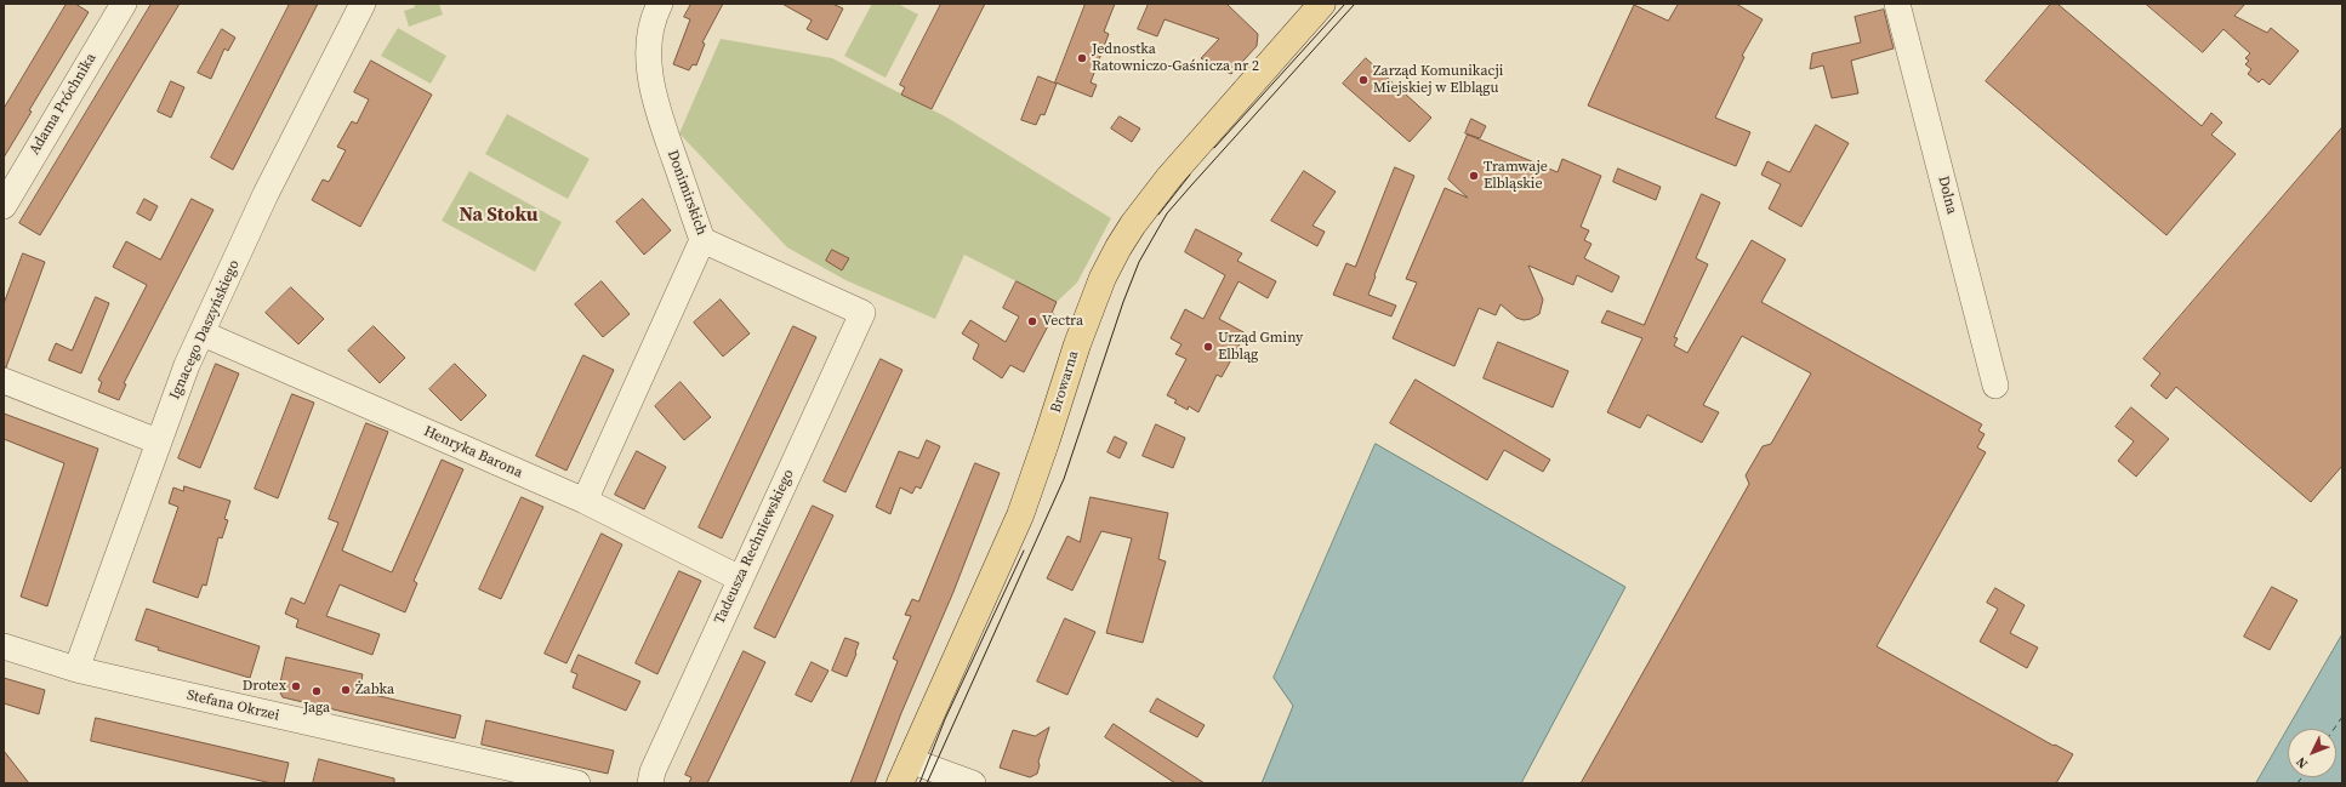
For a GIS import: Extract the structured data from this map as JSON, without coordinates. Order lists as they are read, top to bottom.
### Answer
{
  "streets": {
    "main road": ["Browarna"],
    "street": [
      "Adama Próchnika",
      "Donimirskich",
      "Dolna",
      "Ignacego Daszyńskiego",
      "Henryka Barona",
      "Tadeusza Rechniewskiego",
      "Stefana Okrzei"
    ]
  },
  "crossings": [
    ["Donimirskich", "Tadeusza Rechniewskiego"],
    ["Ignacego Daszyńskiego", "Henryka Barona"],
    ["Ignacego Daszyńskiego", "Stefana Okrzei"],
    ["Henryka Barona", "Tadeusza Rechniewskiego"]
  ],
  "districts": ["Na Stoku"],
  "places": [
    "Jednostka Ratowniczo-Gaśnicza nr 2",
    "Zarząd Komunikacji Miejskiej w Elblągu",
    "Tramwaje Elbląskie",
    "Vectra",
    "Urząd Gminy Elbląg",
    "Drotex",
    "Żabka",
    "Jaga"
  ],
  "north": "bottom left"
}
